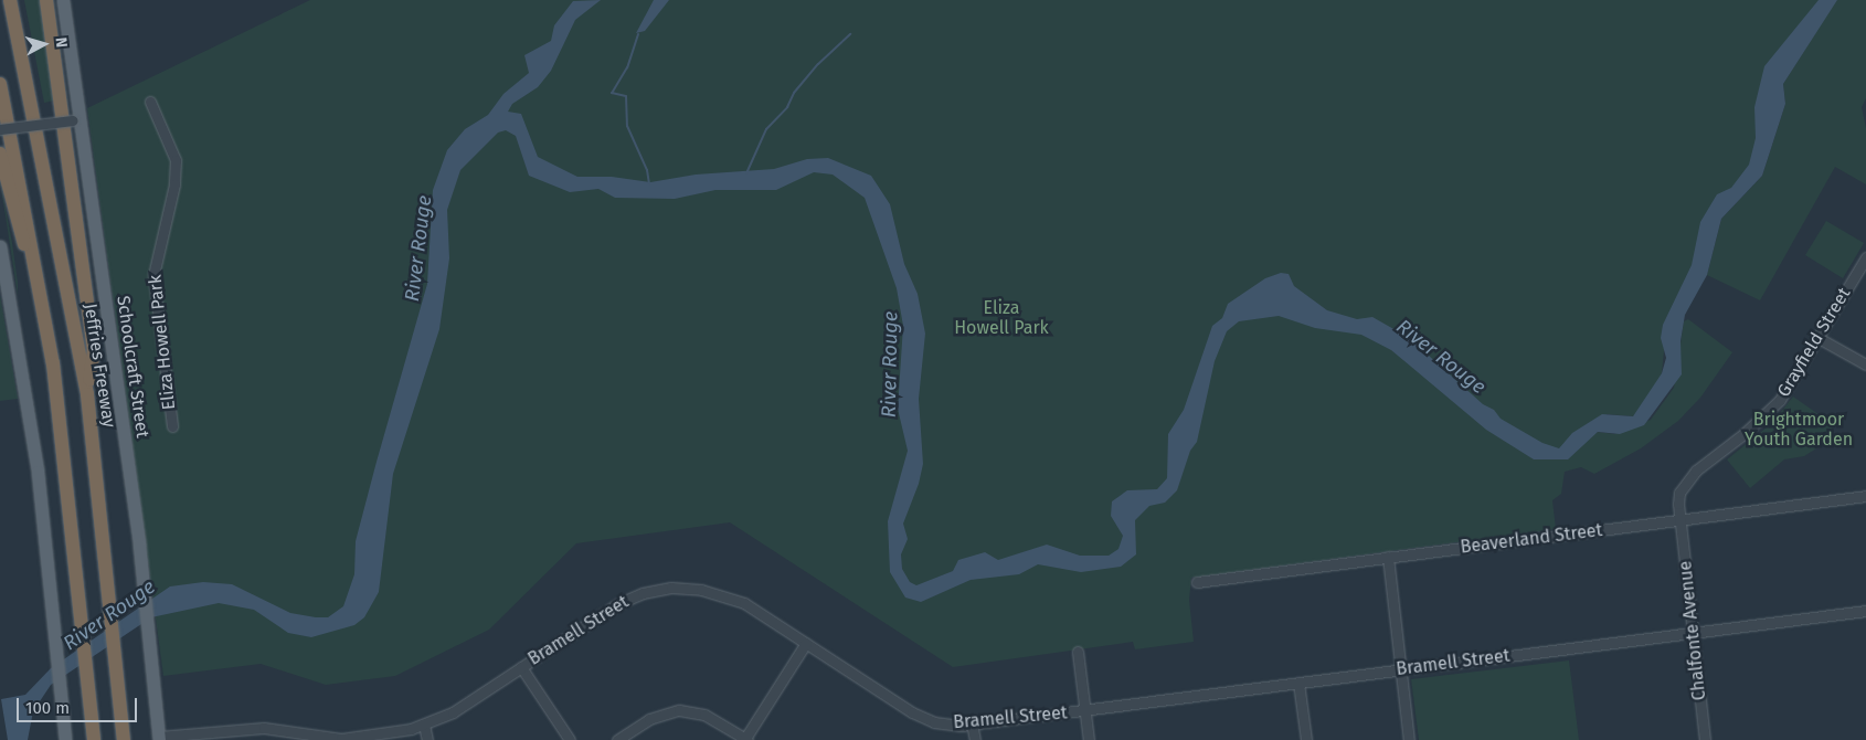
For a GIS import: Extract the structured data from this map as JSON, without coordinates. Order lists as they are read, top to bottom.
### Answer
{
  "streets": {
    "highway": ["Jeffries Freeway"],
    "main road": ["Schoolcraft Street"],
    "street": [
      "Eliza Howell Park",
      "Grayfield Street",
      "Beaverland Street",
      "Bramell Street",
      "Chalfonte Avenue"
    ]
  },
  "crossings": [
    ["Grayfield Street", "Beaverland Street"],
    ["Grayfield Street", "Chalfonte Avenue"],
    ["Schoolcraft Street", "Bramell Street"],
    ["Beaverland Street", "Chalfonte Avenue"],
    ["Bramell Street", "Chalfonte Avenue"]
  ],
  "water": ["River Rouge"],
  "parks": ["Eliza Howell Park", "Brightmoor Youth Garden"],
  "scale_bar": "100 m",
  "north": "right"
}
